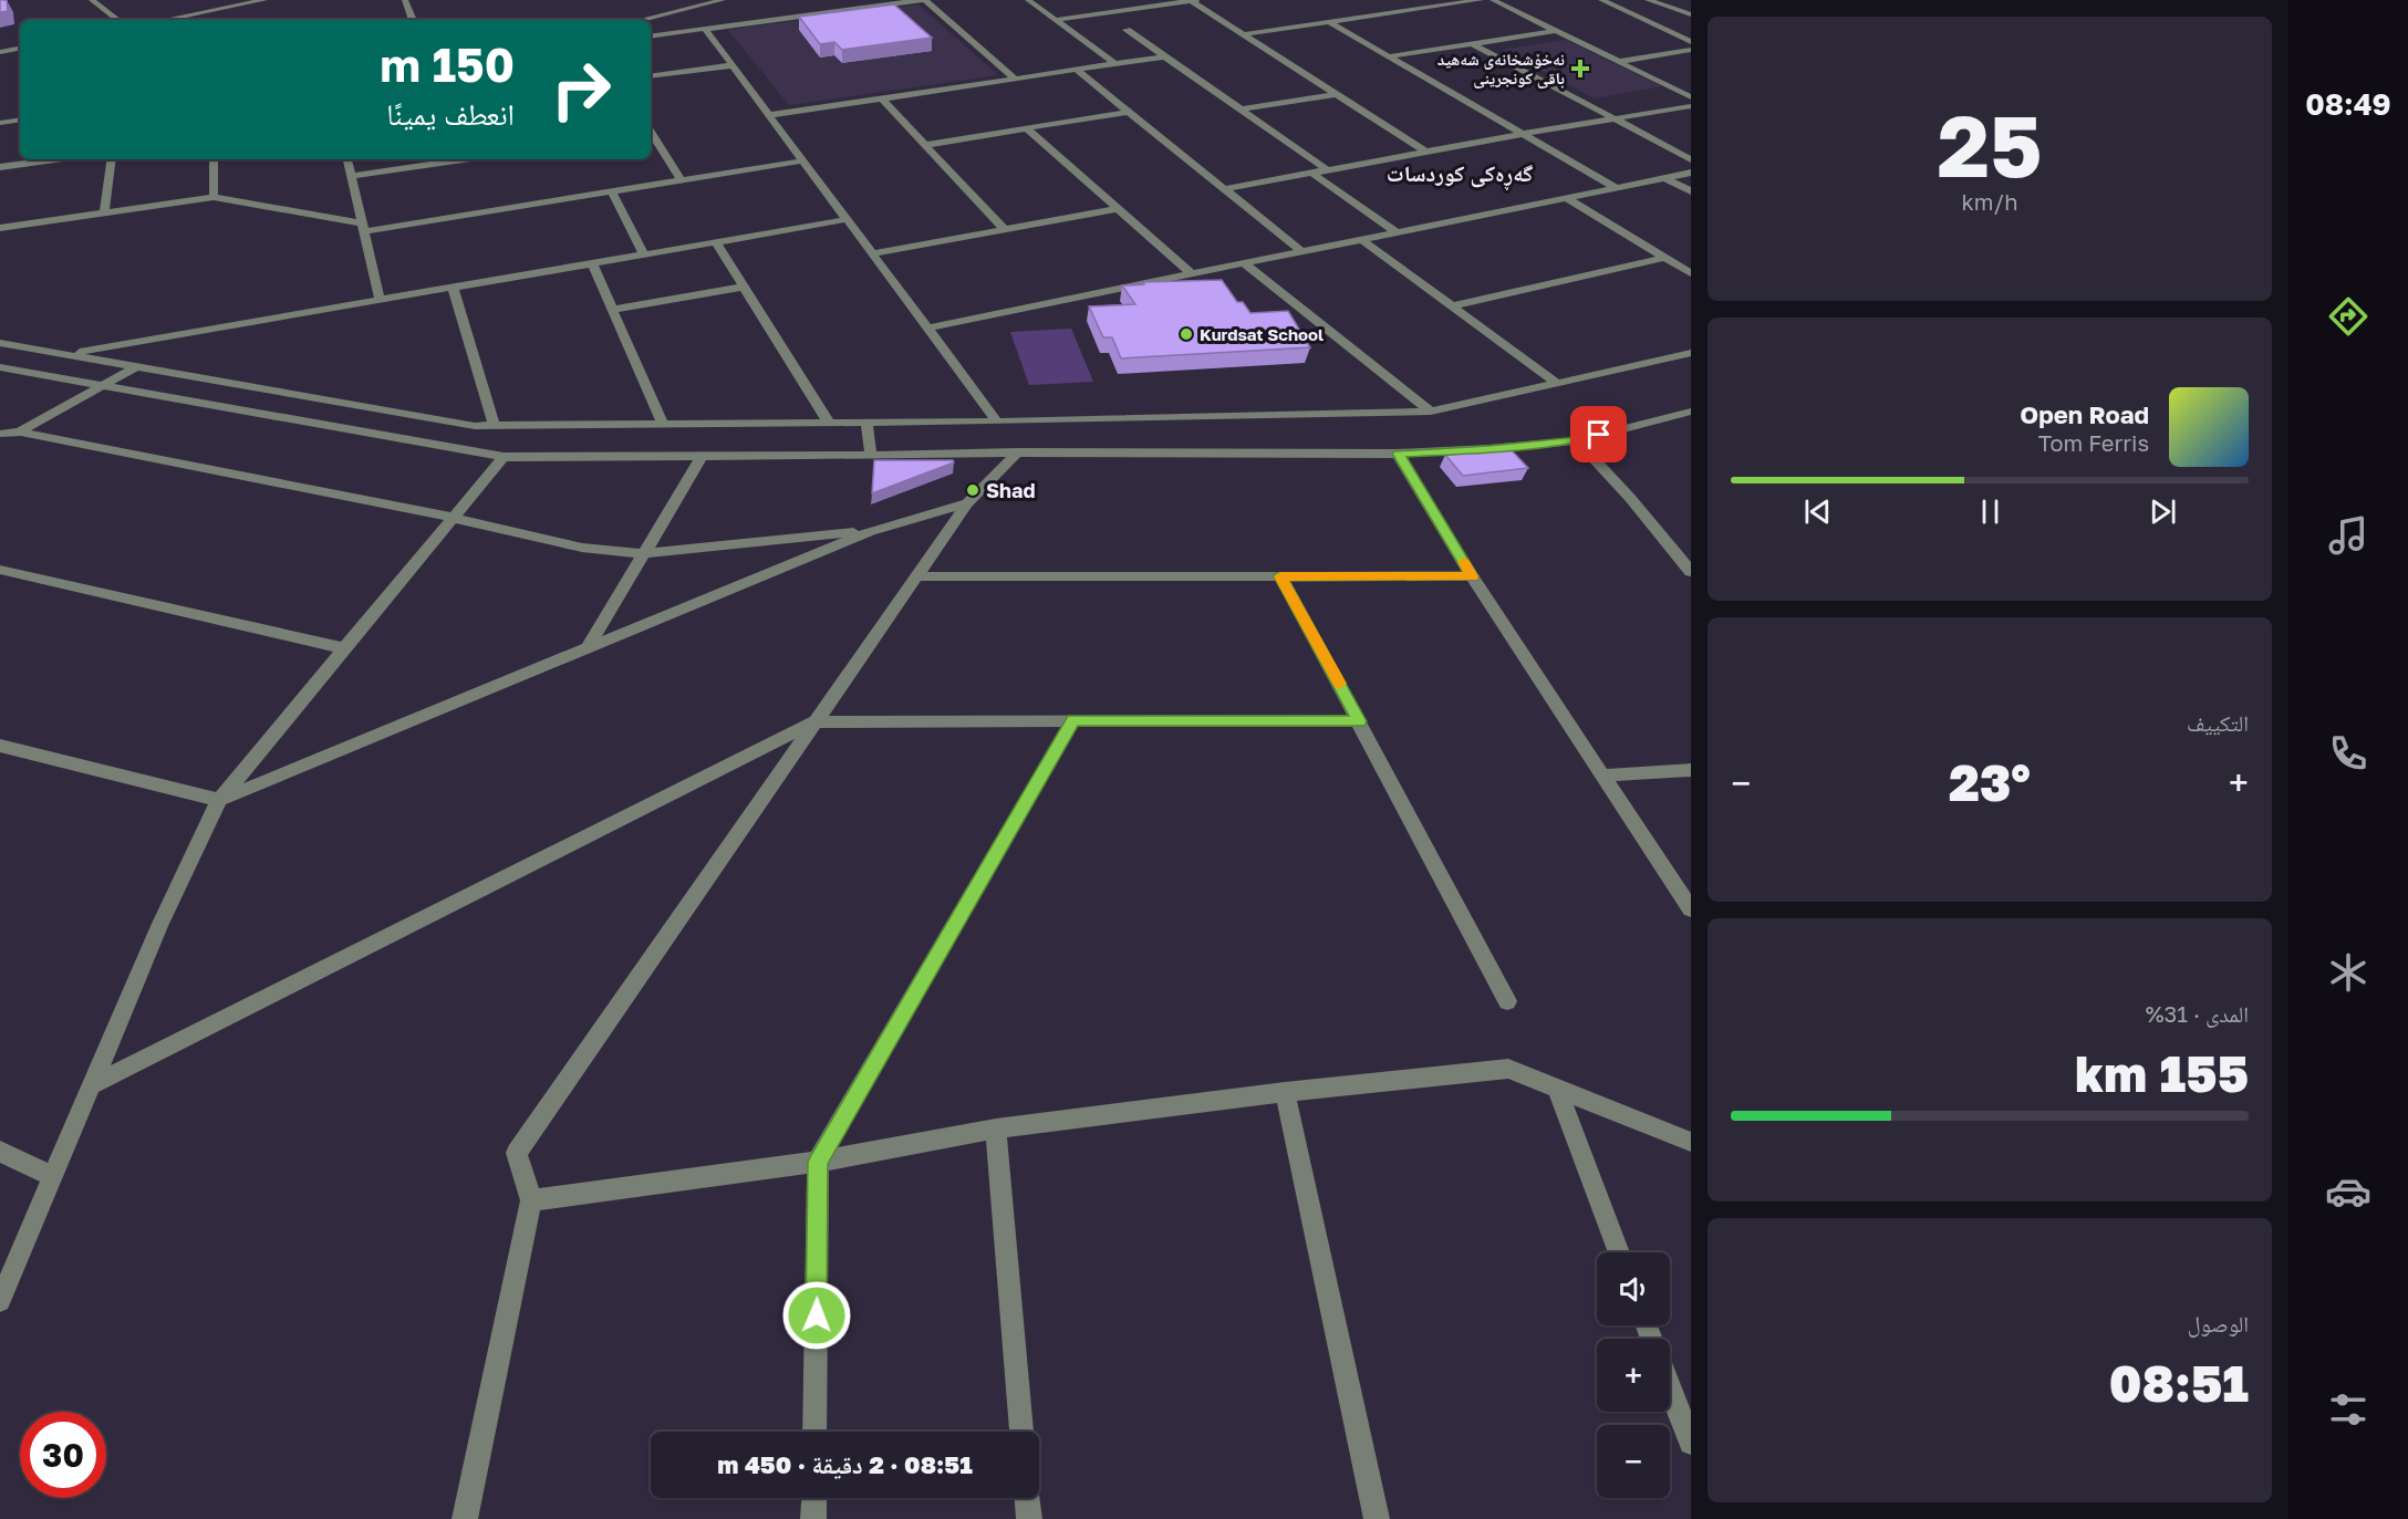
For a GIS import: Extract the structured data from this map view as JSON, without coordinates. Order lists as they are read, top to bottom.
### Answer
{
  "districts": ["گەڕەکی کوردسات"],
  "places": {
    "health": ["نەخۆشخانەی شەهید باقی کونجرینی"],
    "other": ["Kurdsat School", "Shad"]
  },
  "page": {
    "tabs": "08:49",
    "tile": [
      ["25", "km/h"],
      "التكييف",
      ["المدى · 31%", "155 km"],
      ["الوصول", "08:51"]
    ],
    "turn": ["150 m", "انعطف يمينًا"],
    "song": ["Open Road", "Tom Ferris"],
    "heat": ["−", "23°", "+"],
    "map_buttons": ["+", "−"],
    "limit": "30",
    "trip": "08:51 · 2 دقيقة · 450 m"
  }
}
